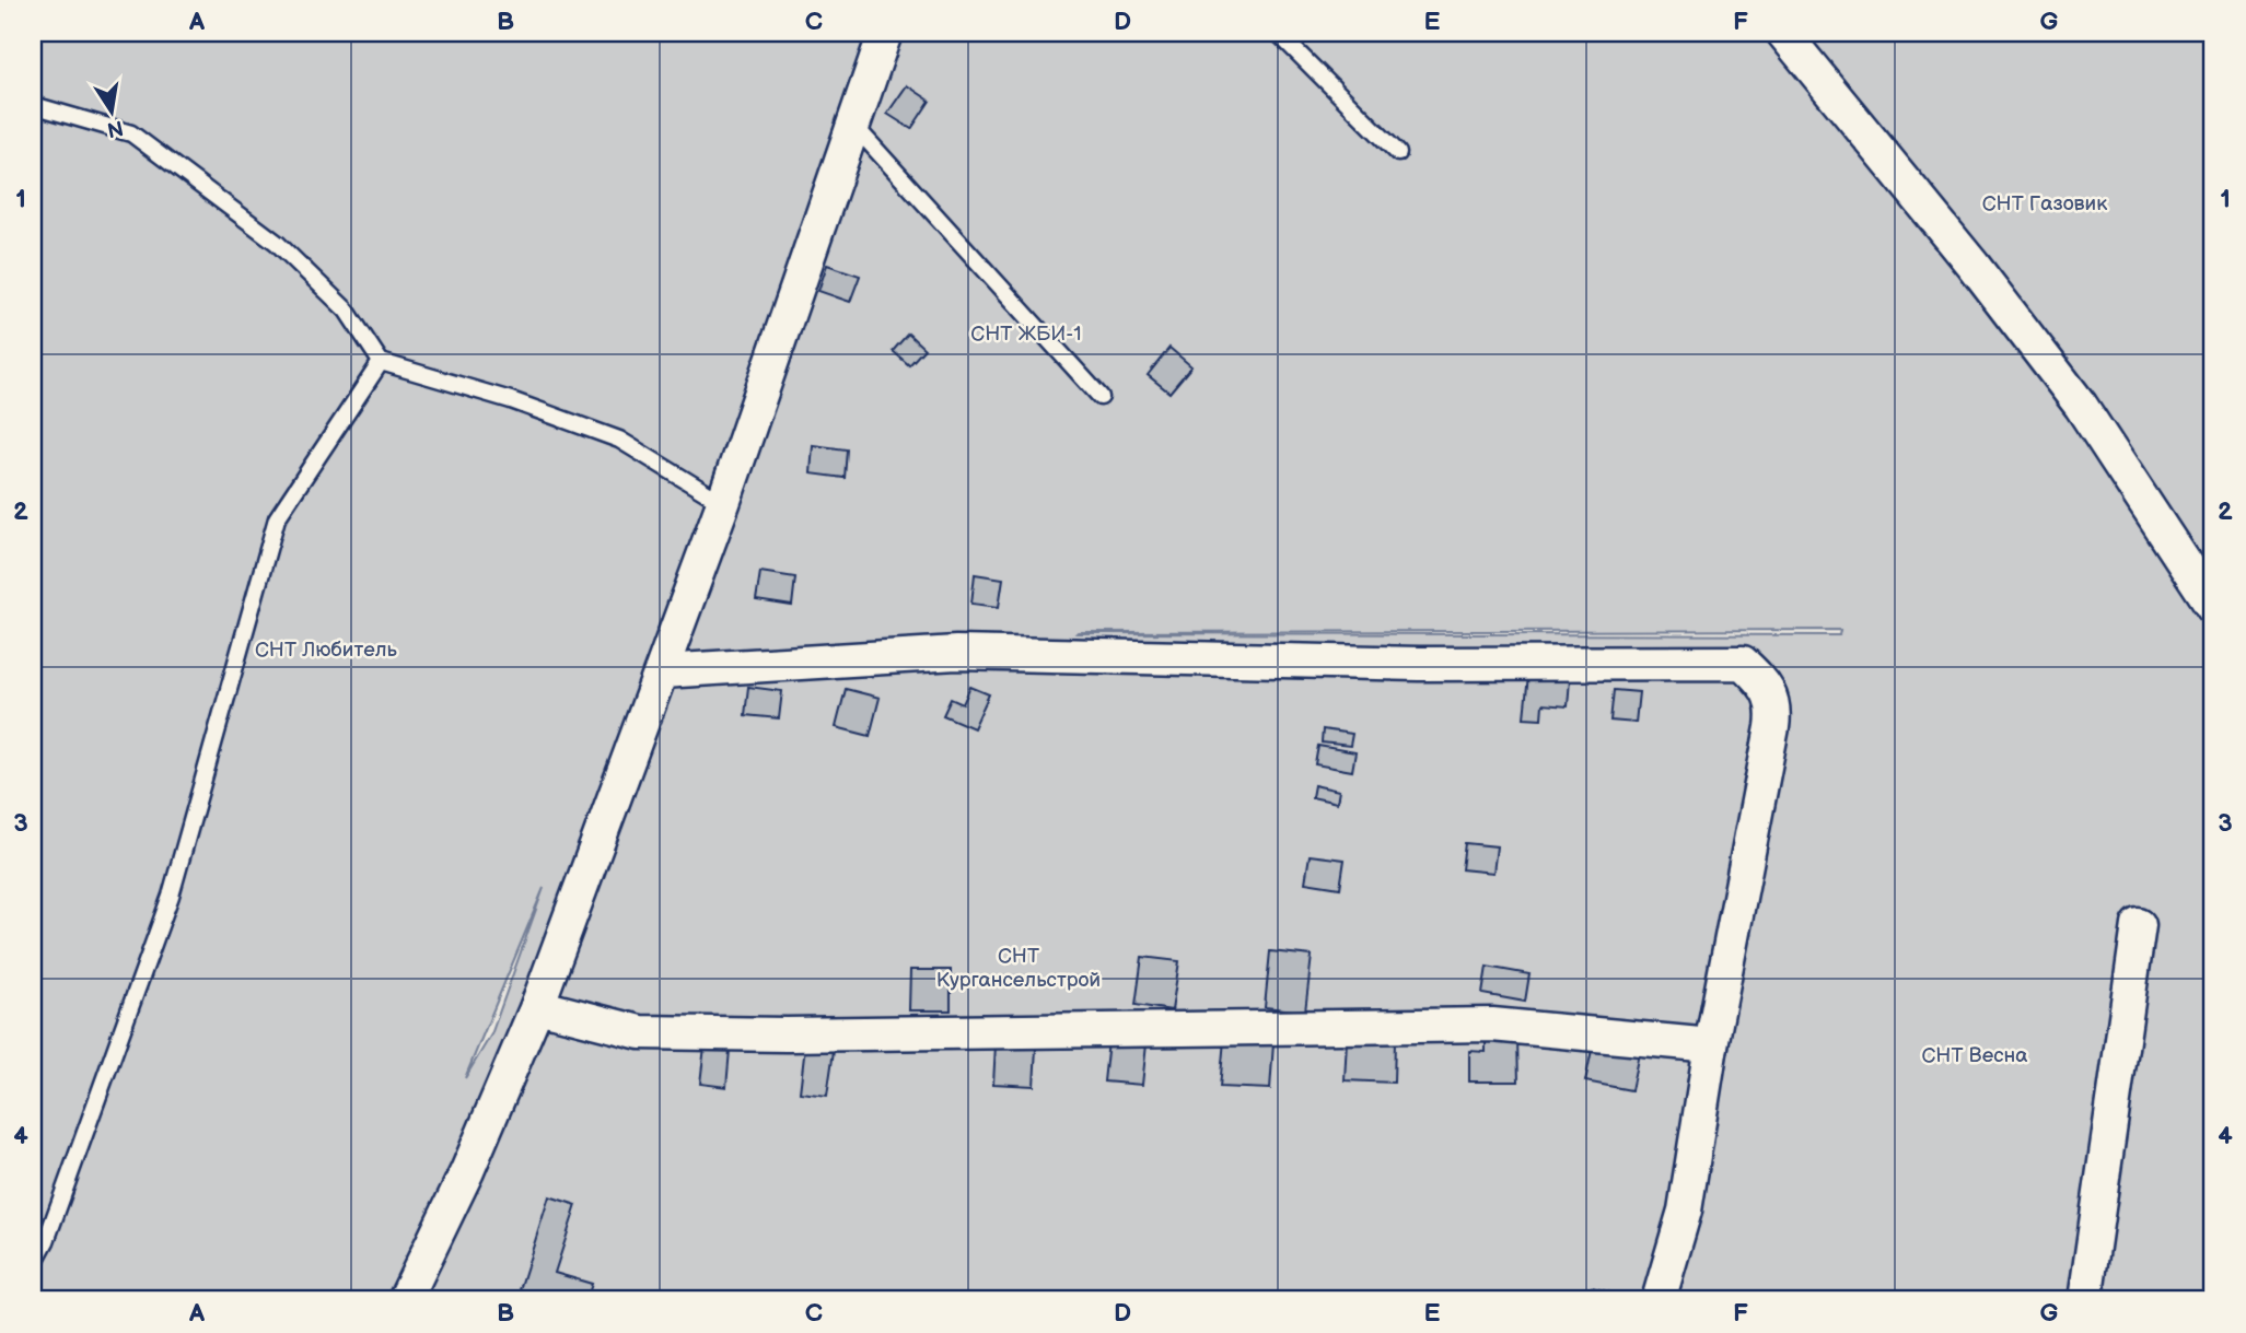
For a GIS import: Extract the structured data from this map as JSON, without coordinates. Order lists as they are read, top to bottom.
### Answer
{
  "parks": [
    "СНТ Газовик",
    "СНТ ЖБИ-1",
    "СНТ Любитель",
    "СНТ Кургансельстрой",
    "СНТ Весна"
  ],
  "north": "bottom",
  "grid": {
    "columns": [
      "A",
      "B",
      "C",
      "D",
      "E",
      "F",
      "G"
    ],
    "rows": [
      "1",
      "2",
      "3",
      "4"
    ]
  }
}
